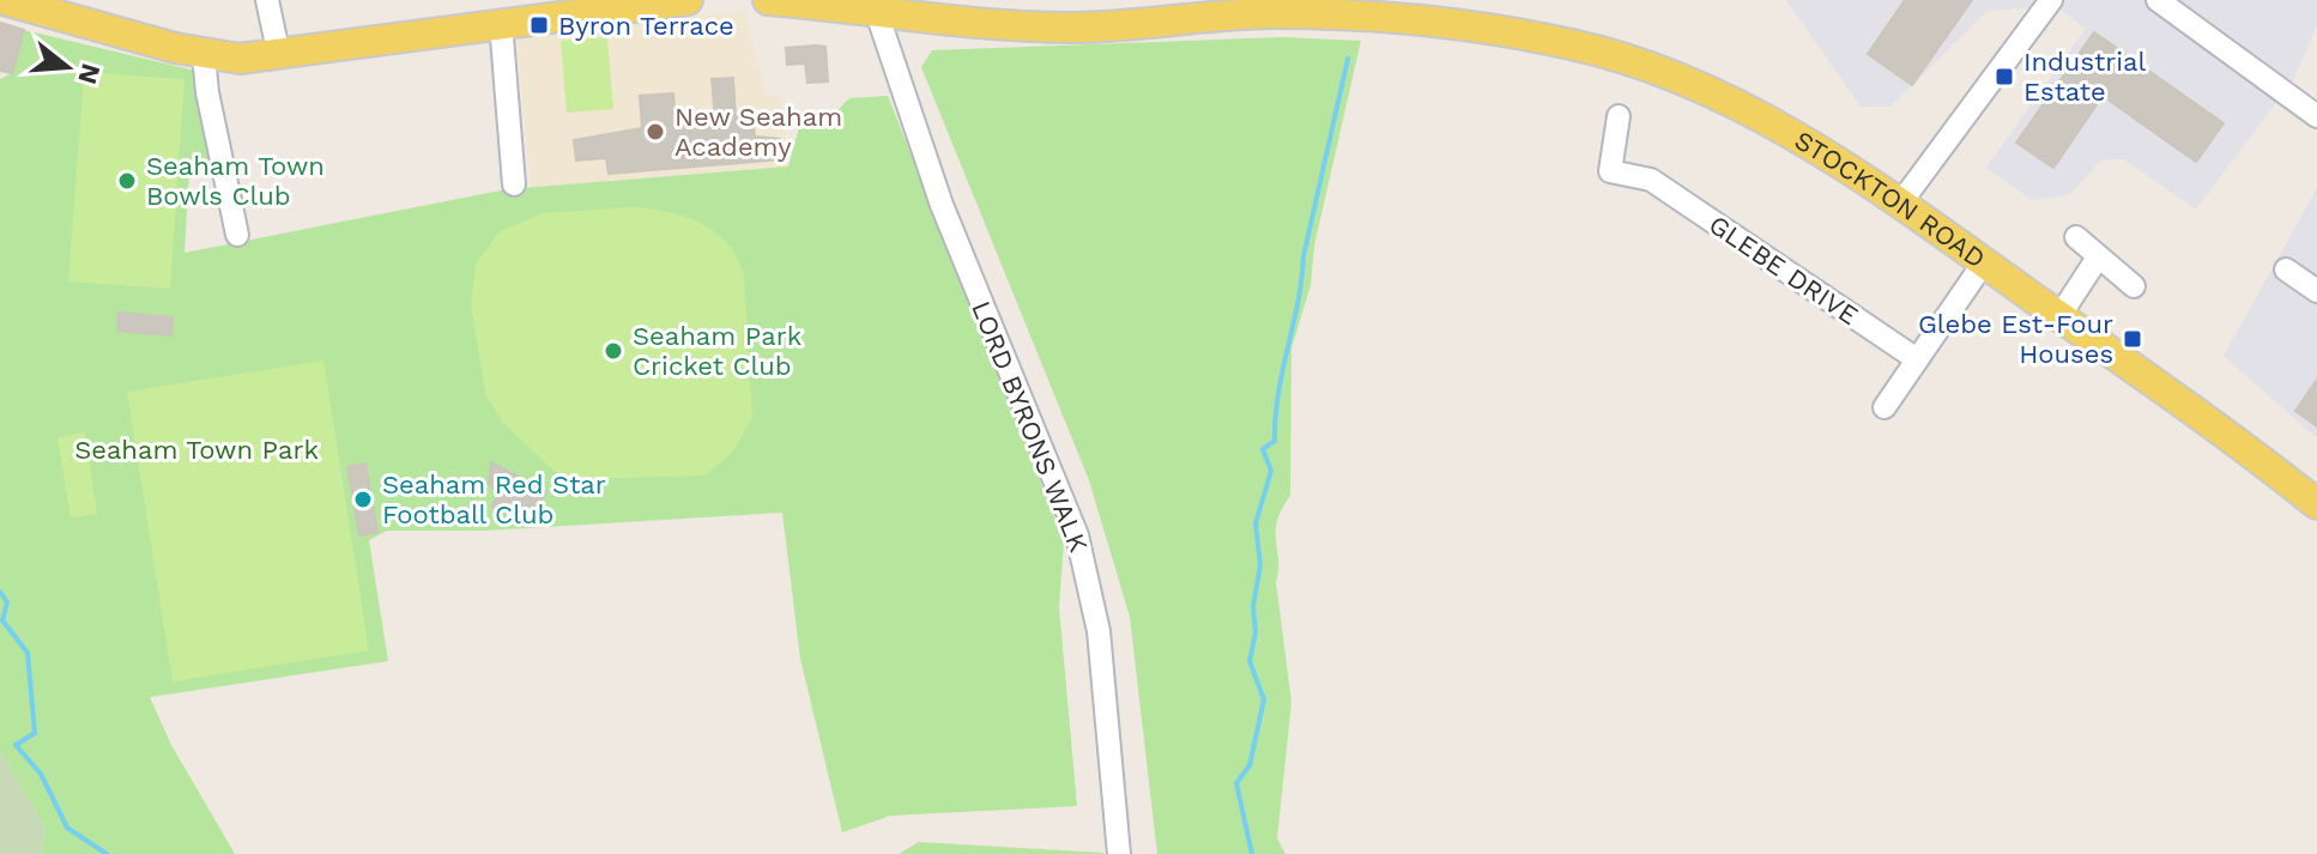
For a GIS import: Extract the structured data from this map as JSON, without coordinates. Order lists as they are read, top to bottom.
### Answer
{
  "streets": {
    "main road": ["STOCKTON ROAD"],
    "street": ["GLEBE DRIVE", "LORD BYRONS WALK"]
  },
  "crossings": [
    ["STOCKTON ROAD", "LORD BYRONS WALK"]
  ],
  "parks": ["Seaham Town Park"],
  "places": {
    "transit": ["Byron Terrace", "Industrial Estate", "Glebe Est-Four Houses"],
    "other": [
      "New Seaham Academy",
      "Seaham Town Bowls Club",
      "Seaham Park Cricket Club",
      "Seaham Red Star Football Club"
    ]
  },
  "north": "right"
}
